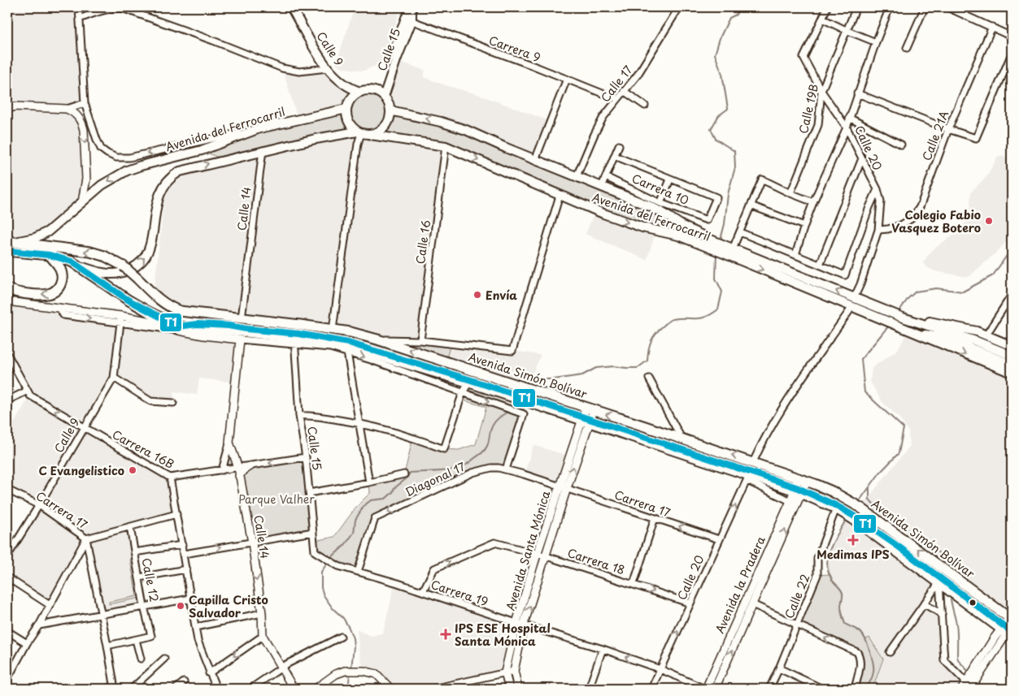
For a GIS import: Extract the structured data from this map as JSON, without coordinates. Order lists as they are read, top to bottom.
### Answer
{
  "streets": {
    "main road": [
      "Calle 9",
      "Calle 15",
      "Avenida del Ferrocarril",
      "Avenida Simón Bolívar"
    ],
    "street": [
      "Carrera 9",
      "Calle 17",
      "Calle 19B",
      "Calle 21A",
      "Calle 20",
      "Carrera 10",
      "Calle 14",
      "Calle 16",
      "Carrera 16B",
      "Diagonal 17",
      "Carrera 17",
      "Avenida Santa Mónica",
      "Carrera 18",
      "Calle 12",
      "Avenida la Pradera",
      "Carrera 19",
      "Calle 22"
    ]
  },
  "crossings": [
    ["Calle 9", "Calle 15"],
    ["Calle 9", "Avenida del Ferrocarril"],
    ["Calle 9", "Carrera 16B"],
    ["Calle 9", "Carrera 17"],
    ["Carrera 9", "Calle 15"],
    ["Carrera 9", "Calle 17"],
    ["Calle 15", "Avenida del Ferrocarril"],
    ["Calle 15", "Carrera 16B"],
    ["Calle 15", "Carrera 19"],
    ["Calle 17", "Avenida del Ferrocarril"],
    ["Avenida del Ferrocarril", "Calle 20"],
    ["Avenida del Ferrocarril", "Calle 16"],
    ["Avenida del Ferrocarril", "Avenida Simón Bolívar"],
    ["Calle 21A", "Calle 20"],
    ["Calle 20", "Carrera 17"],
    ["Calle 20", "Carrera 18"],
    ["Calle 20", "Carrera 19"],
    ["Calle 14", "Avenida Simón Bolívar"],
    ["Calle 14", "Carrera 16B"],
    ["Avenida Simón Bolívar", "Avenida Santa Mónica"],
    ["Diagonal 17", "Carrera 17"],
    ["Diagonal 17", "Avenida Santa Mónica"],
    ["Diagonal 17", "Carrera 19"],
    ["Carrera 17", "Avenida Santa Mónica"],
    ["Carrera 17", "Calle 12"],
    ["Avenida Santa Mónica", "Carrera 18"],
    ["Avenida Santa Mónica", "Carrera 19"],
    ["Carrera 18", "Carrera 19"],
    ["Avenida la Pradera", "Carrera 19"]
  ],
  "one_way": ["Carrera 18"],
  "parks": ["Parque Valher"],
  "places": {
    "other": [
      "Colegio Fabio Vasquez Botero",
      "Envía",
      "C Evangelistico",
      "Capilla Cristo Salvador"
    ],
    "health": ["Medimas IPS", "IPS ESE Hospital Santa Mónica"]
  },
  "lines": ["transit line T1"]
}
